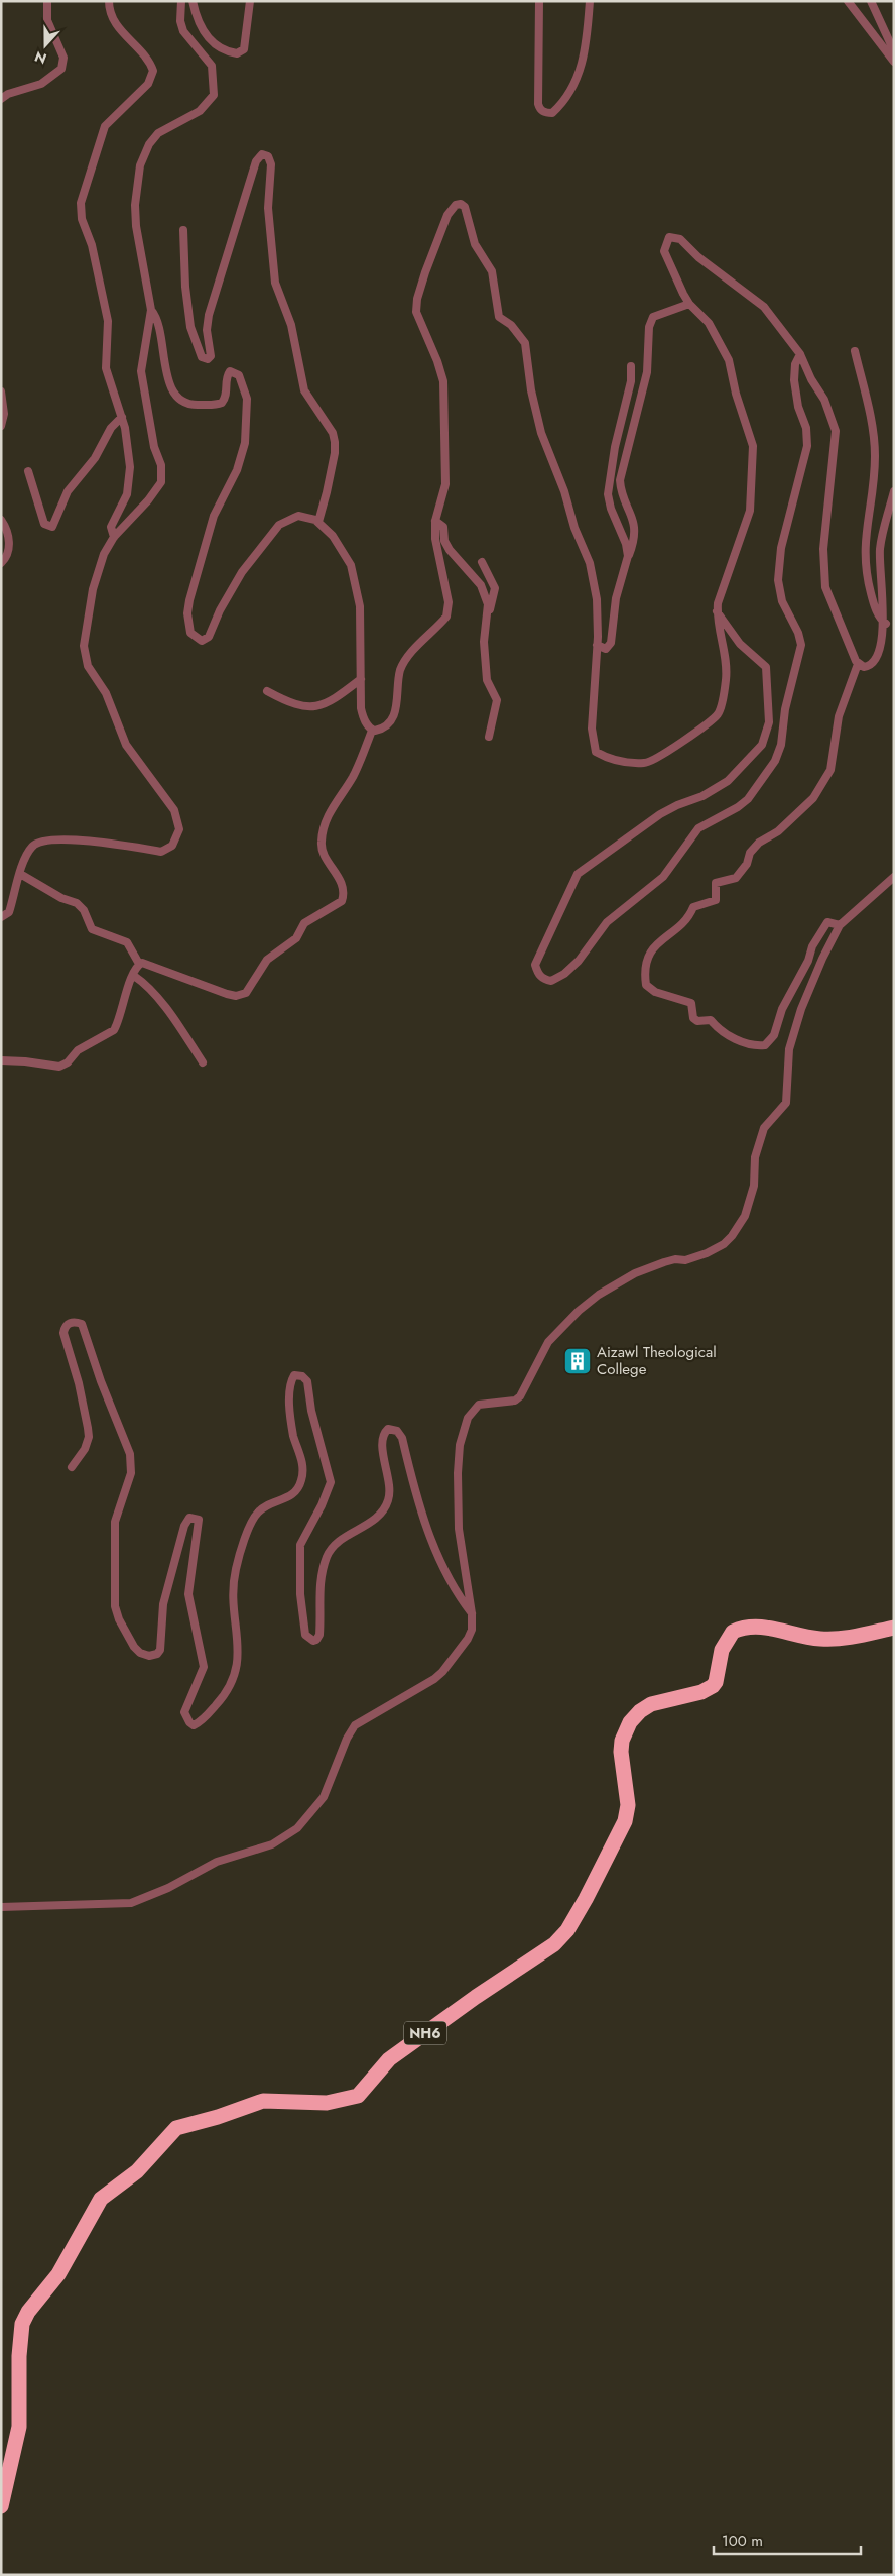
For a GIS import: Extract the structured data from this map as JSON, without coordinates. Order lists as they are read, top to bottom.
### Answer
{
  "streets": {
    "highway": ["NH6"]
  },
  "places": {
    "building": ["Aizawl Theological College"]
  },
  "scale_bar": "100 m",
  "north": "bottom"
}
